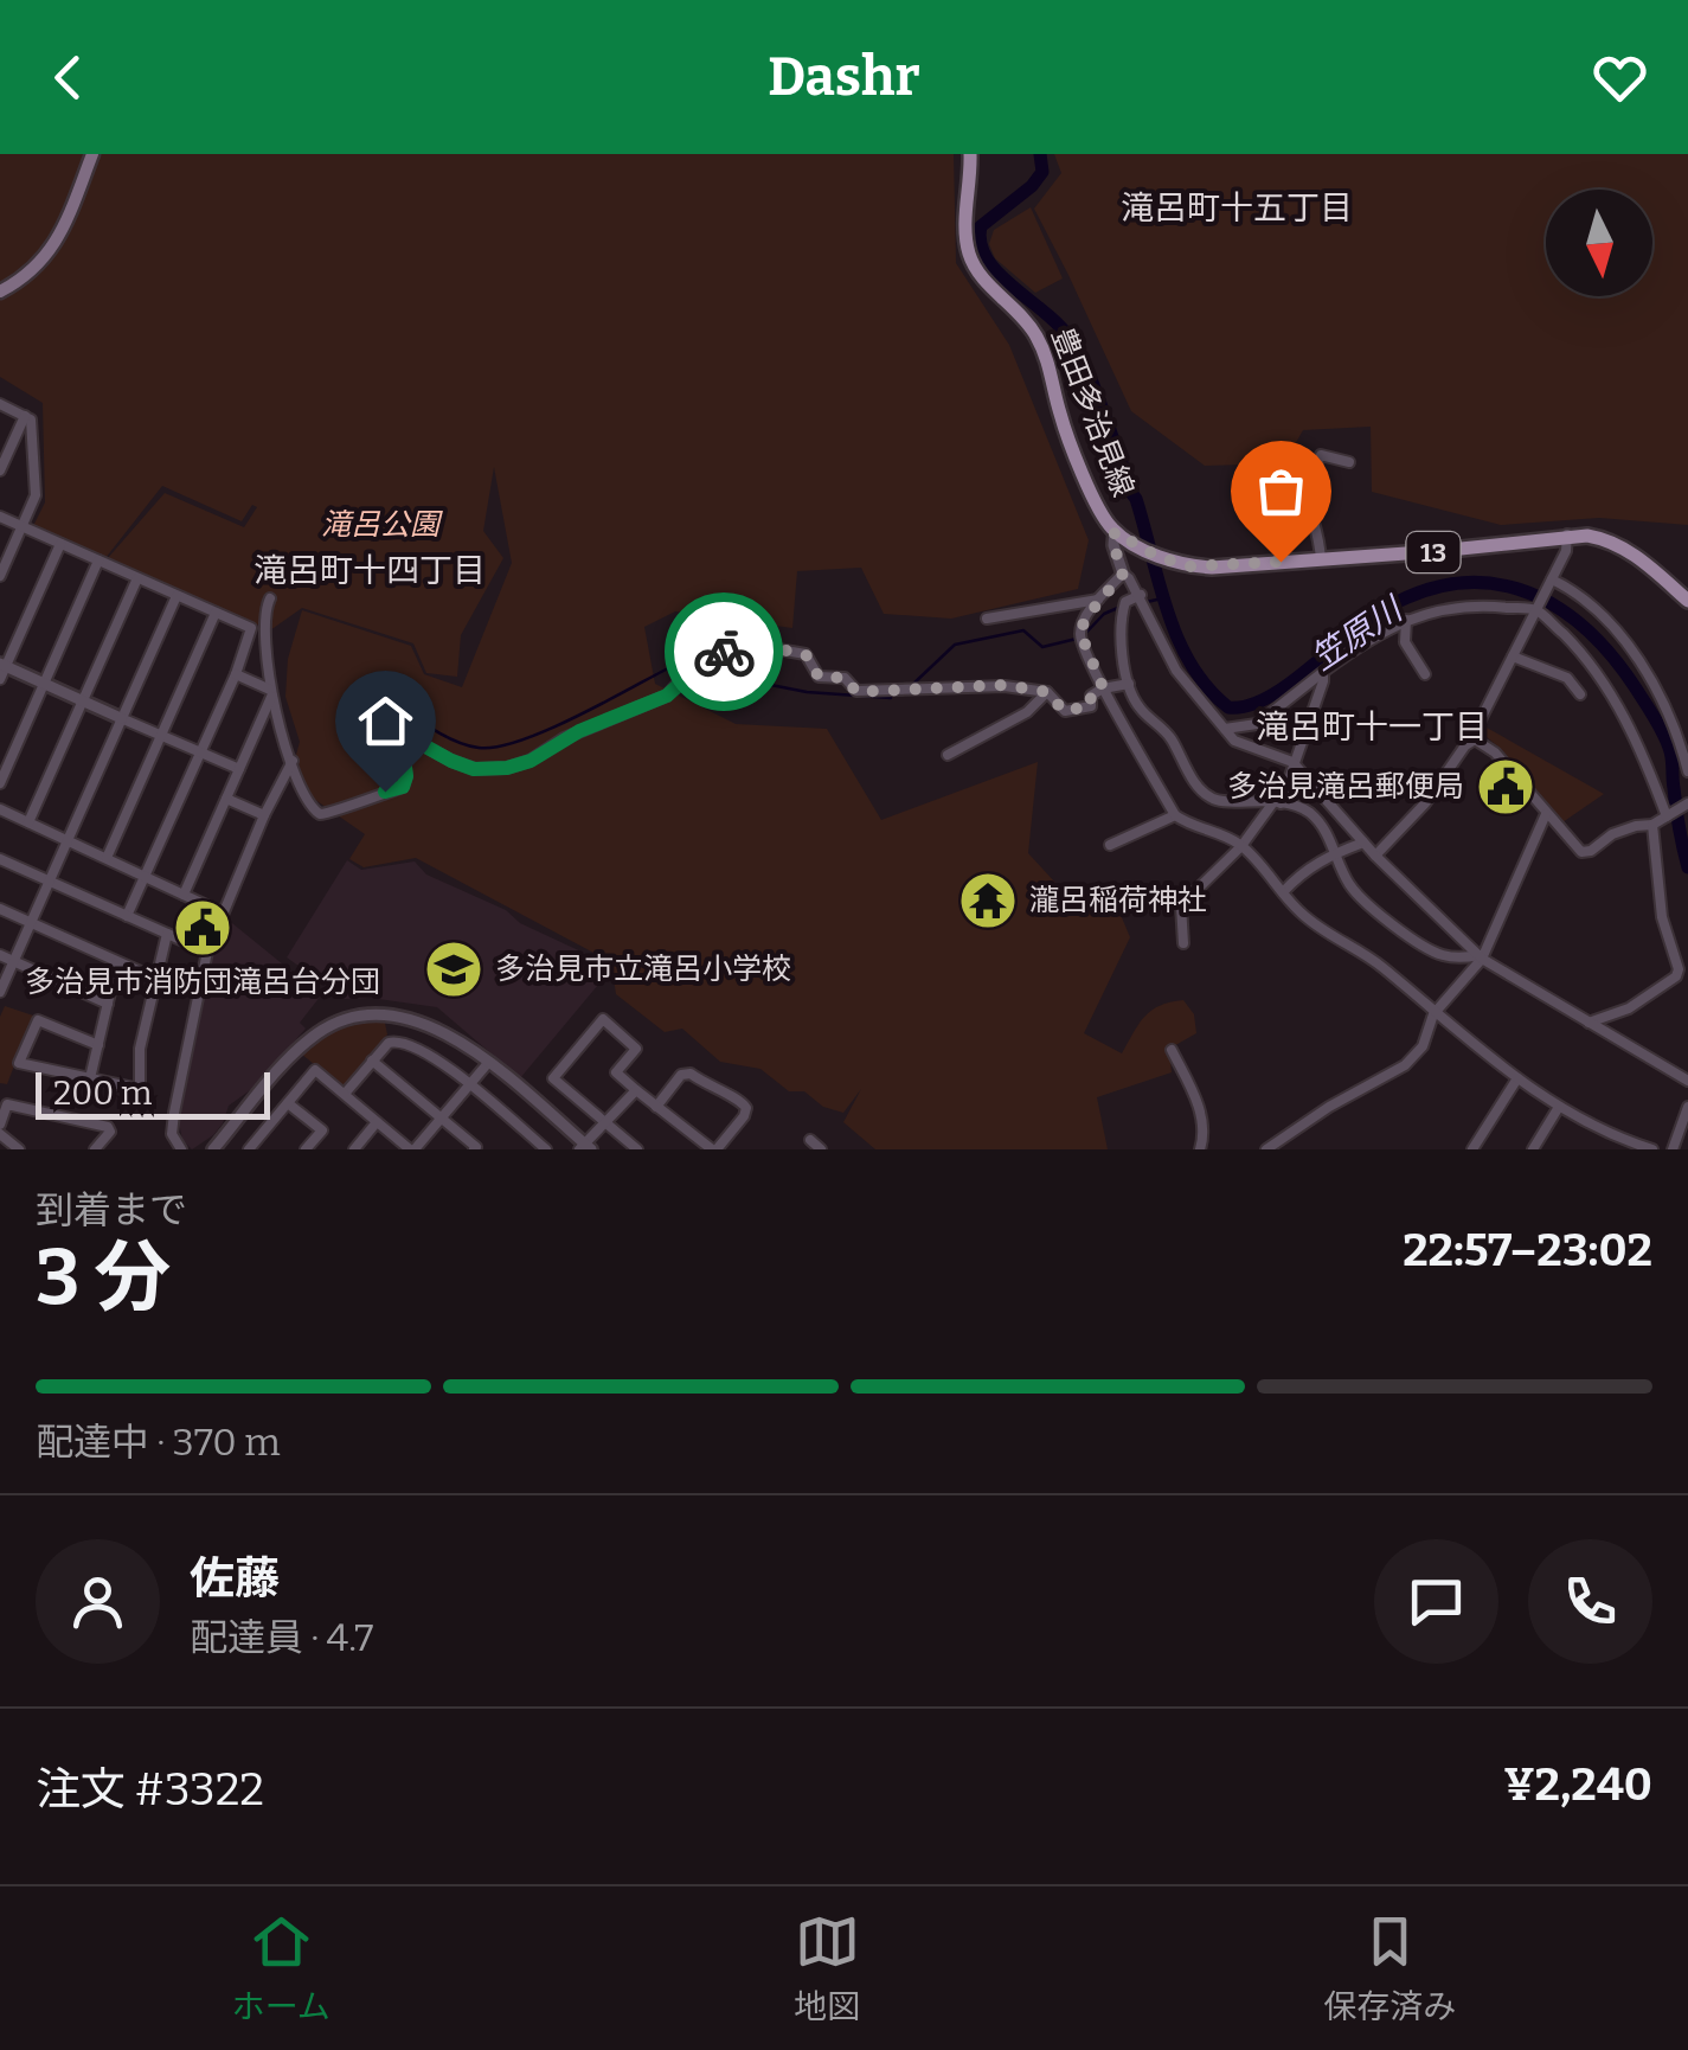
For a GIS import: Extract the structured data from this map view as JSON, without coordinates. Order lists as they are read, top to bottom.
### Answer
{
  "streets": {
    "main road": ["豊田多治見線", "13"]
  },
  "districts": ["滝呂町十五丁目", "滝呂町十四丁目", "滝呂町十一丁目"],
  "water": ["笠原川"],
  "parks": ["滝呂公園"],
  "places": {
    "public building": ["多治見滝呂郵便局", "多治見市消防団滝呂台分団"],
    "temple": ["瀧呂稲荷神社"],
    "school or university": ["多治見市立滝呂小学校"]
  },
  "scale_bar": "200 m",
  "north": "bottom",
  "page": {
    "header": "Dashr",
    "scale": "200 m",
    "heading": ["3 分", "到着まで", "22:57–23:02"],
    "panel": [
      "佐藤",
      "配達員 · 4.7",
      "注文 #3322",
      "¥2,240"
    ],
    "bar": "配達中 · 370 m",
    "tabs": ["ホーム", "地図", "保存済み"]
  }
}
